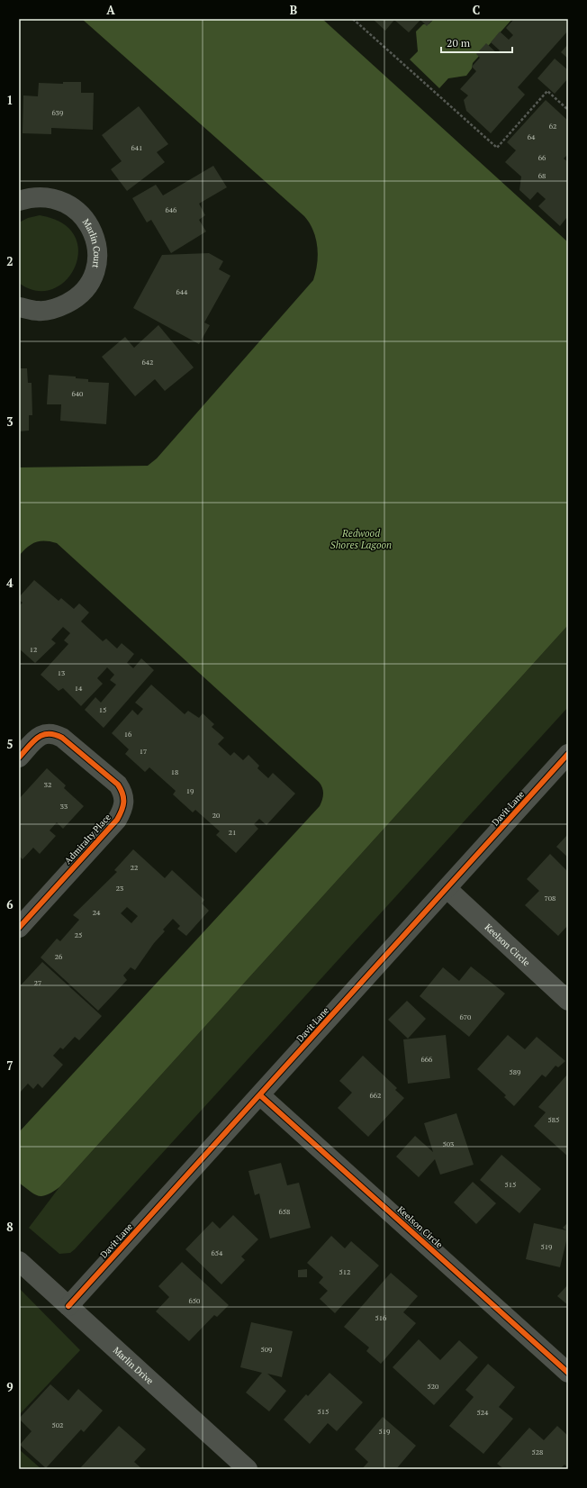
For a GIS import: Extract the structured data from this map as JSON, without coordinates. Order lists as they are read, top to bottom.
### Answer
{
  "streets": {
    "street": [
      "Marlin Court",
      "Davit Lane",
      "Admiralty Place",
      "Keelson Circle",
      "Marlin Drive"
    ]
  },
  "crossings": [
    ["Davit Lane", "Keelson Circle"],
    ["Davit Lane", "Marlin Drive"]
  ],
  "water": ["Redwood Shores Lagoon"],
  "house_numbers": [
    "639",
    "62",
    "64",
    "641",
    "66",
    "68",
    "646",
    "644",
    "642",
    "640",
    "12",
    "13",
    "14",
    "15",
    "16",
    "17",
    "18",
    "32",
    "19",
    "33",
    "20",
    "21",
    "22",
    "23",
    "708",
    "24",
    "25",
    "26",
    "27",
    "670",
    "666",
    "589",
    "662",
    "585",
    "503",
    "515",
    "658",
    "519",
    "654",
    "512",
    "650",
    "516",
    "509",
    "520",
    "515",
    "524",
    "502",
    "519",
    "528"
  ],
  "scale_bar": "20 m",
  "grid": {
    "columns": ["A", "B", "C"],
    "rows": [
      "1",
      "2",
      "3",
      "4",
      "5",
      "6",
      "7",
      "8",
      "9"
    ]
  }
}
